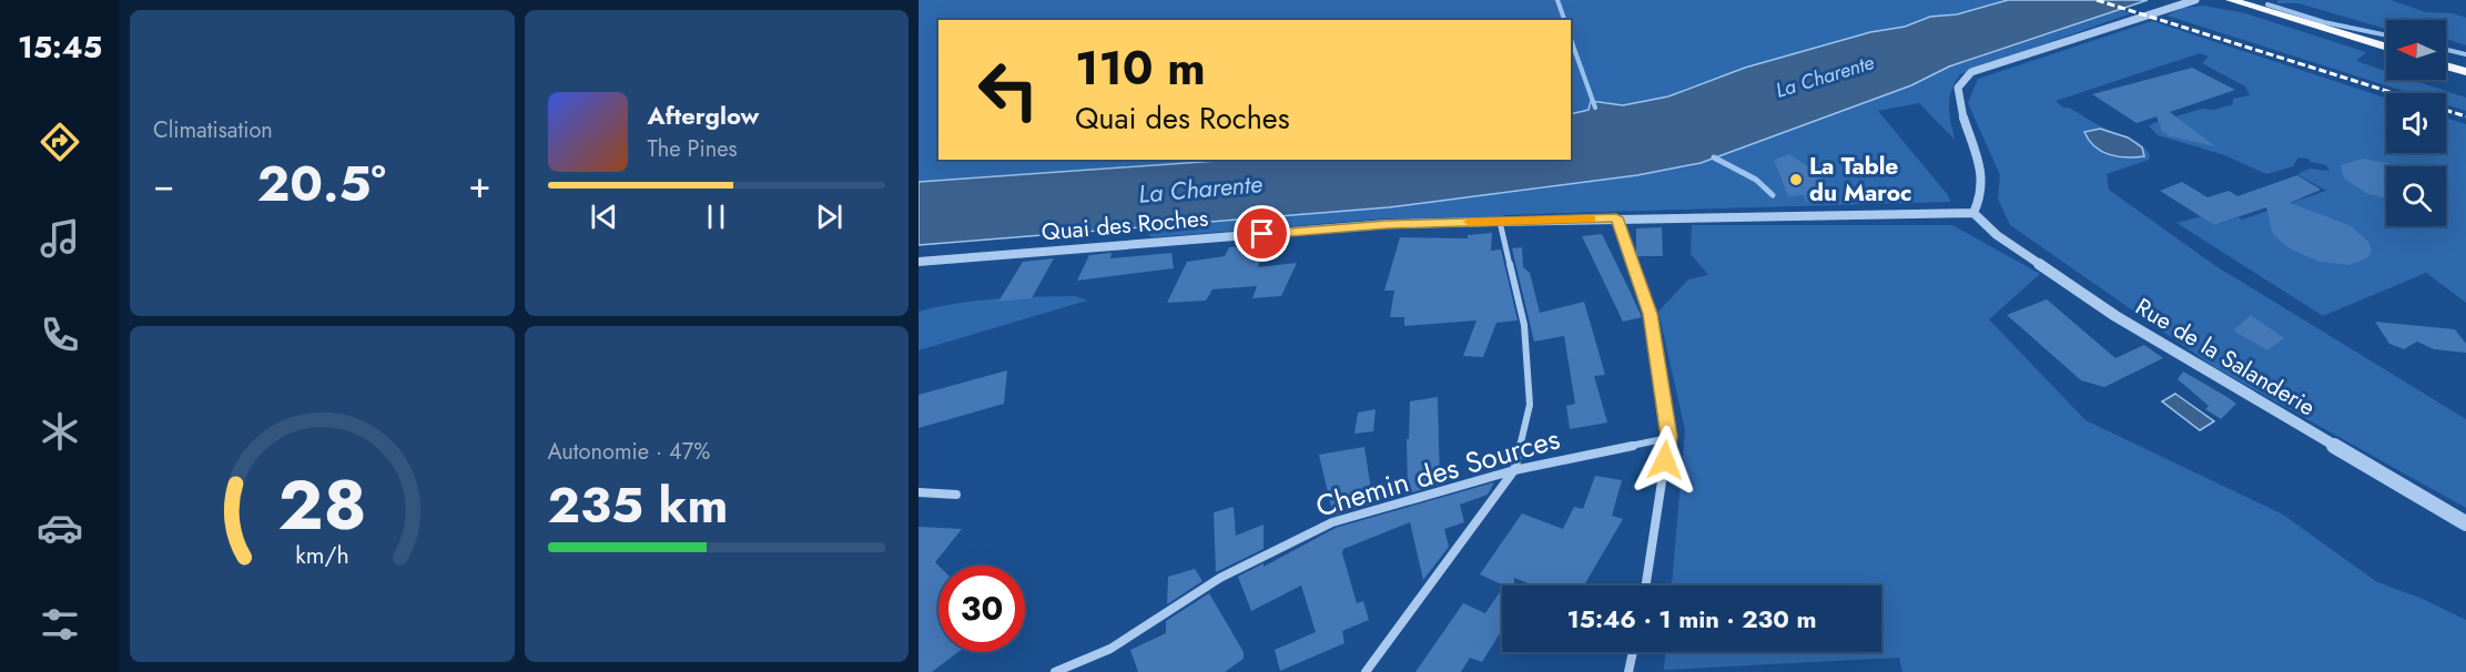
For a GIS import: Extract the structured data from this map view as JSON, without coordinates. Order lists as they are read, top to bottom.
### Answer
{
  "streets": {
    "street": ["Quai des Roches", "Rue de la Salanderie", "Chemin des Sources"]
  },
  "crossings": [
    ["Quai des Roches", "Rue de la Salanderie"]
  ],
  "water": ["La Charente"],
  "places": ["La Table du Maroc"],
  "north": "left",
  "page": {
    "tabs": "15:45",
    "tile": [
      "Climatisation",
      ["Autonomie · 47%", "235 km"]
    ],
    "turn": ["110 m", "Quai des Roches"],
    "song": ["Afterglow", "The Pines"],
    "heat": ["−", "20.5°", "+"],
    "limit": "30",
    "trip": "15:46 · 1 min · 230 m",
    "gauge": ["28", "km/h"]
  }
}
